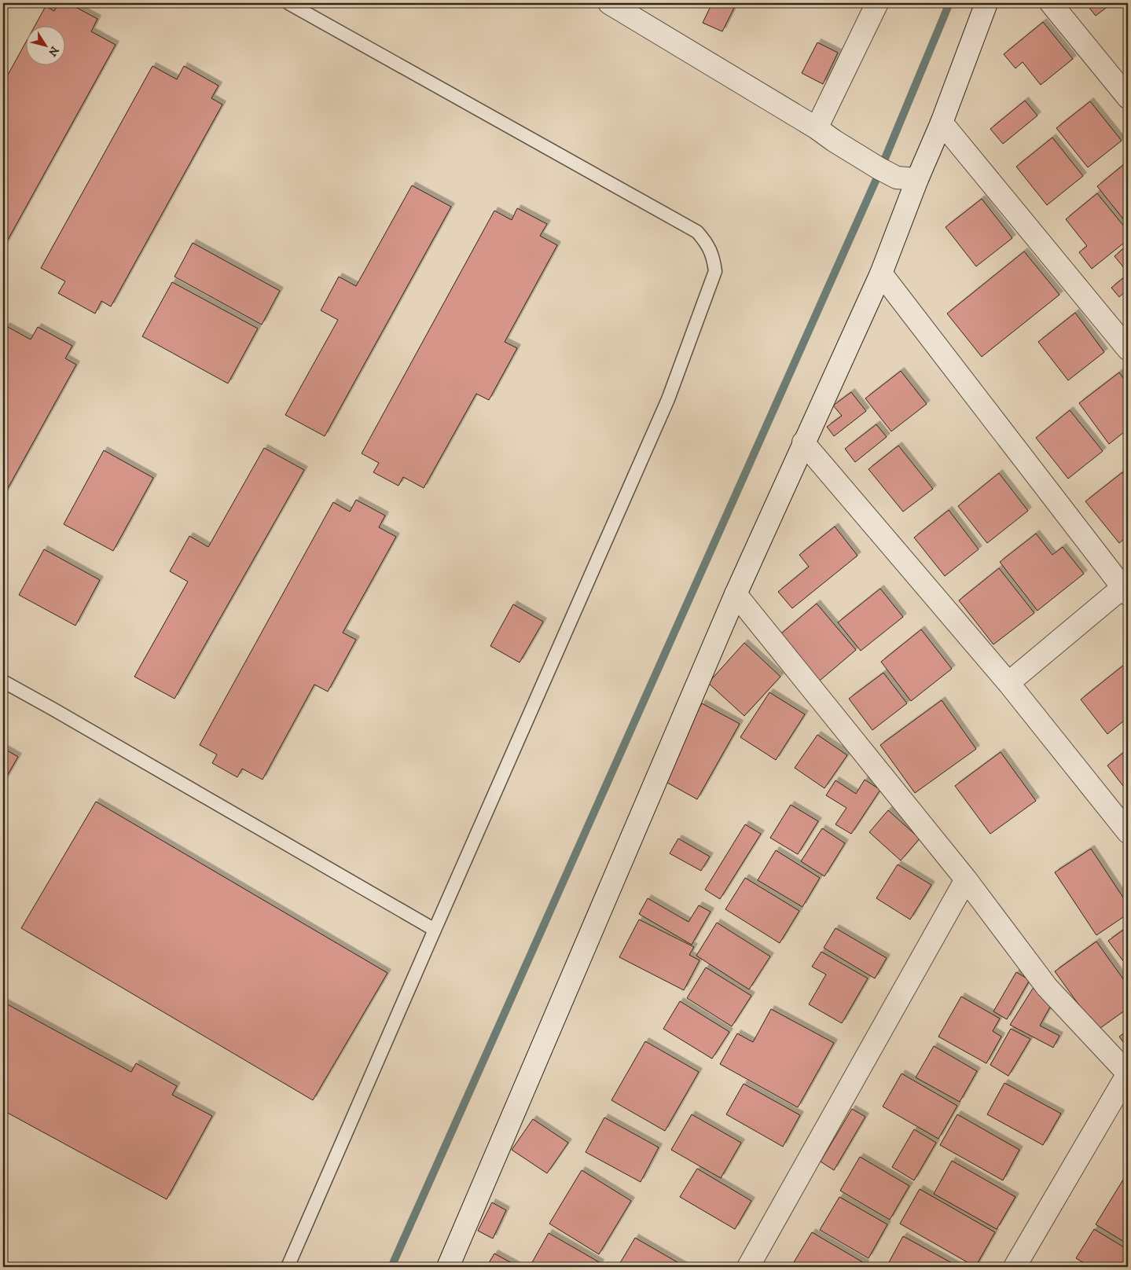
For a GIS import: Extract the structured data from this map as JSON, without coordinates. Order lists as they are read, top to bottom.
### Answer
{
  "north": "bottom right"
}
